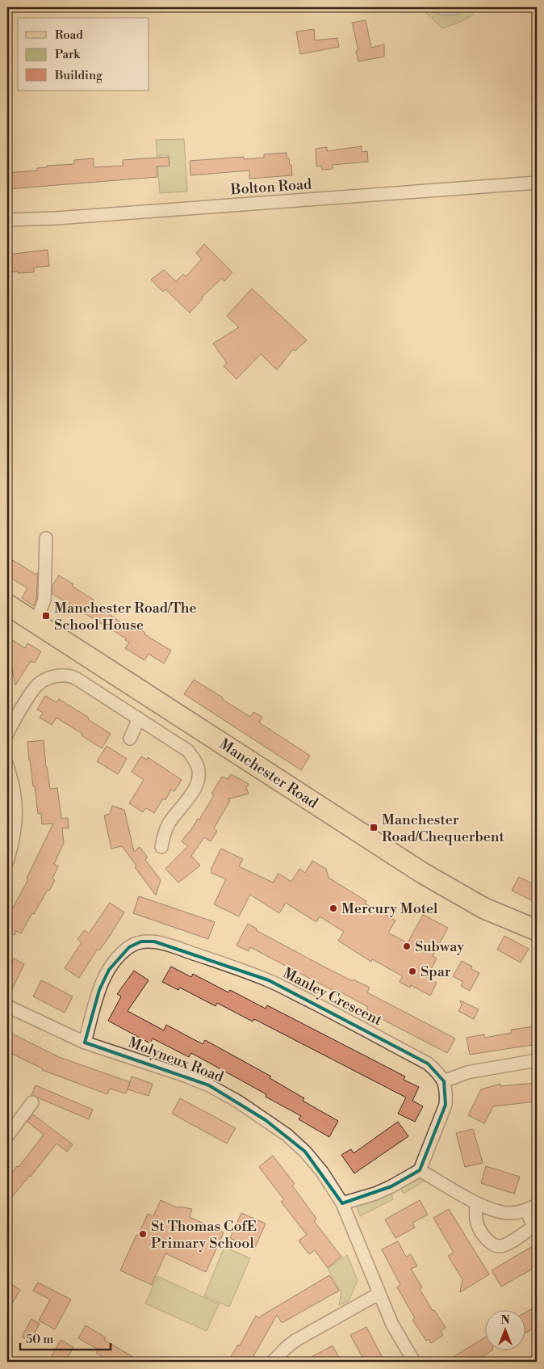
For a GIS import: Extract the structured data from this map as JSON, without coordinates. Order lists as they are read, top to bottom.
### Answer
{
  "streets": {
    "main road": ["Manchester Road"],
    "street": ["Bolton Road", "Manley Crescent", "Molyneux Road"]
  },
  "crossings": [
    ["Manley Crescent", "Molyneux Road"]
  ],
  "places": {
    "transit": ["Manchester Road/The School House", "Manchester Road/Chequerbent"],
    "other": [
      "Mercury Motel",
      "Subway",
      "Spar",
      "St Thomas CofE Primary School"
    ]
  },
  "legend": ["Road", "Park", "Building"],
  "scale_bar": "50 m",
  "north": "top"
}
